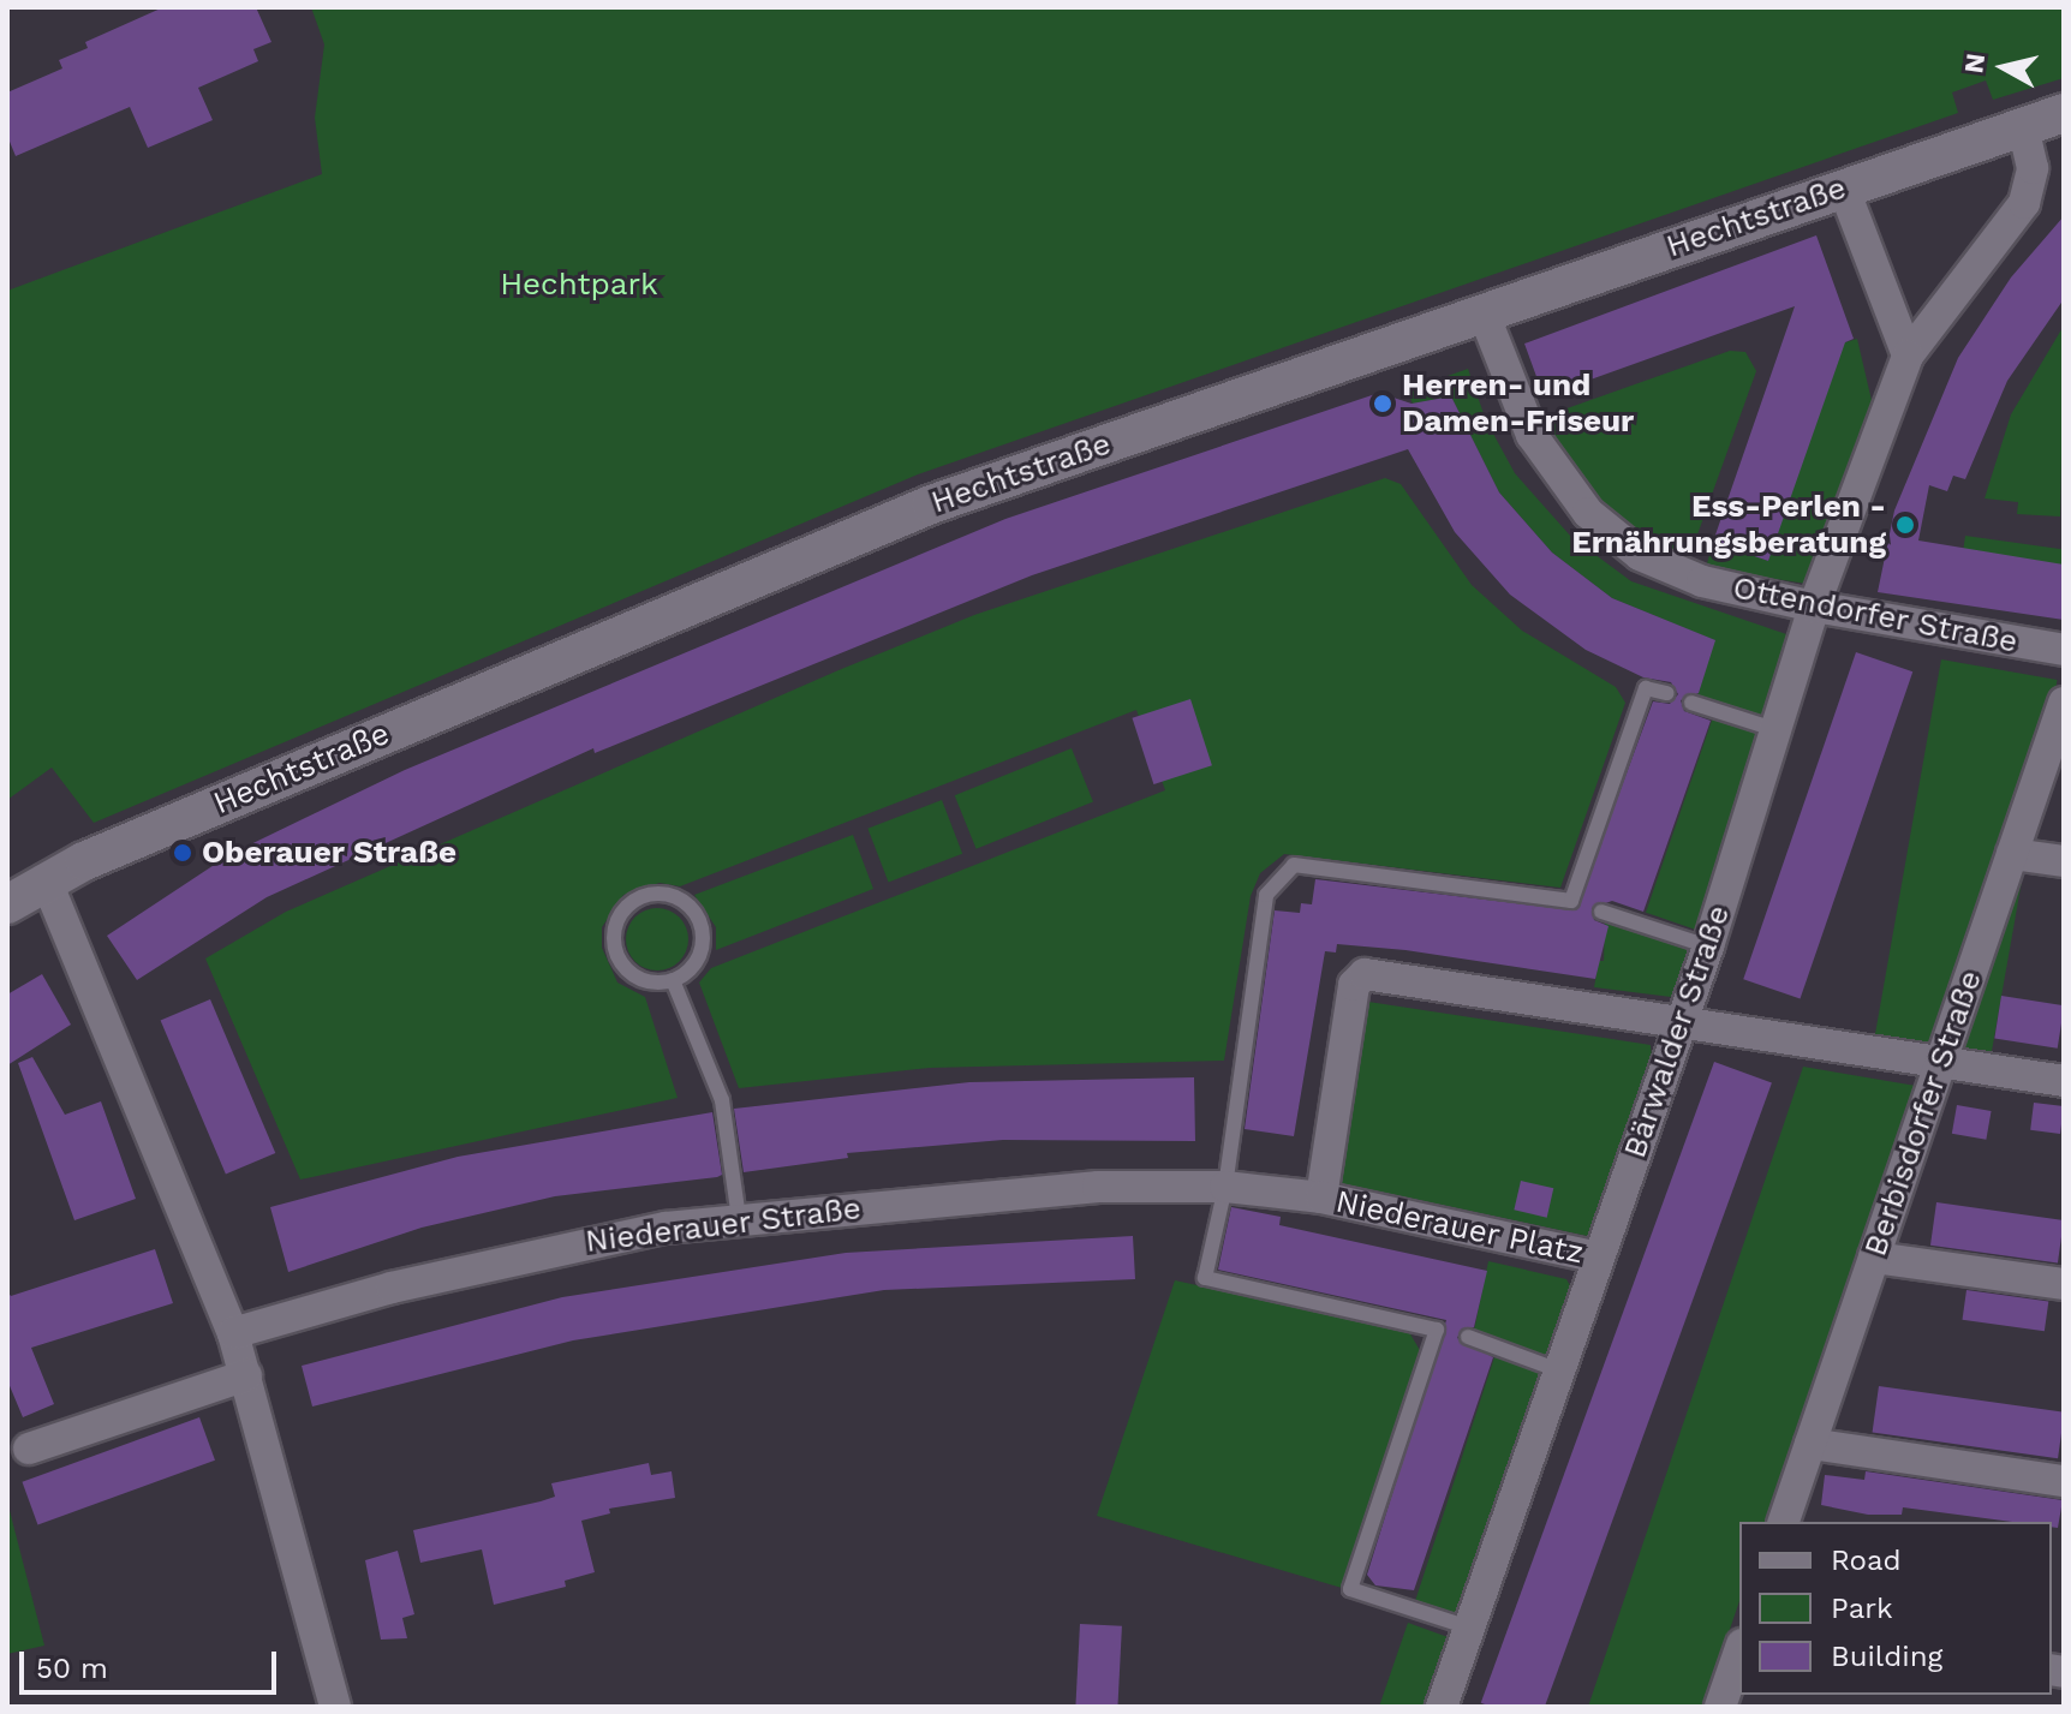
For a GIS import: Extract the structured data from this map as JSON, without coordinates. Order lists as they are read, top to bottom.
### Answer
{
  "streets": {
    "street": [
      "Hechtstraße",
      "Ottendorfer Straße",
      "Bärwalder Straße",
      "Berbisdorfer Straße",
      "Niederauer Straße",
      "Niederauer Platz"
    ]
  },
  "crossings": [
    ["Hechtstraße", "Ottendorfer Straße"],
    ["Hechtstraße", "Bärwalder Straße"],
    ["Ottendorfer Straße", "Bärwalder Straße"],
    ["Bärwalder Straße", "Niederauer Platz"],
    ["Niederauer Straße", "Niederauer Platz"]
  ],
  "parks": ["Hechtpark"],
  "places": ["Herren- und Damen-Friseur", "Ess-Perlen - Ernährungsberatung", "Oberauer Straße"],
  "legend": ["Road", "Park", "Building"],
  "scale_bar": "50 m",
  "north": "left"
}
